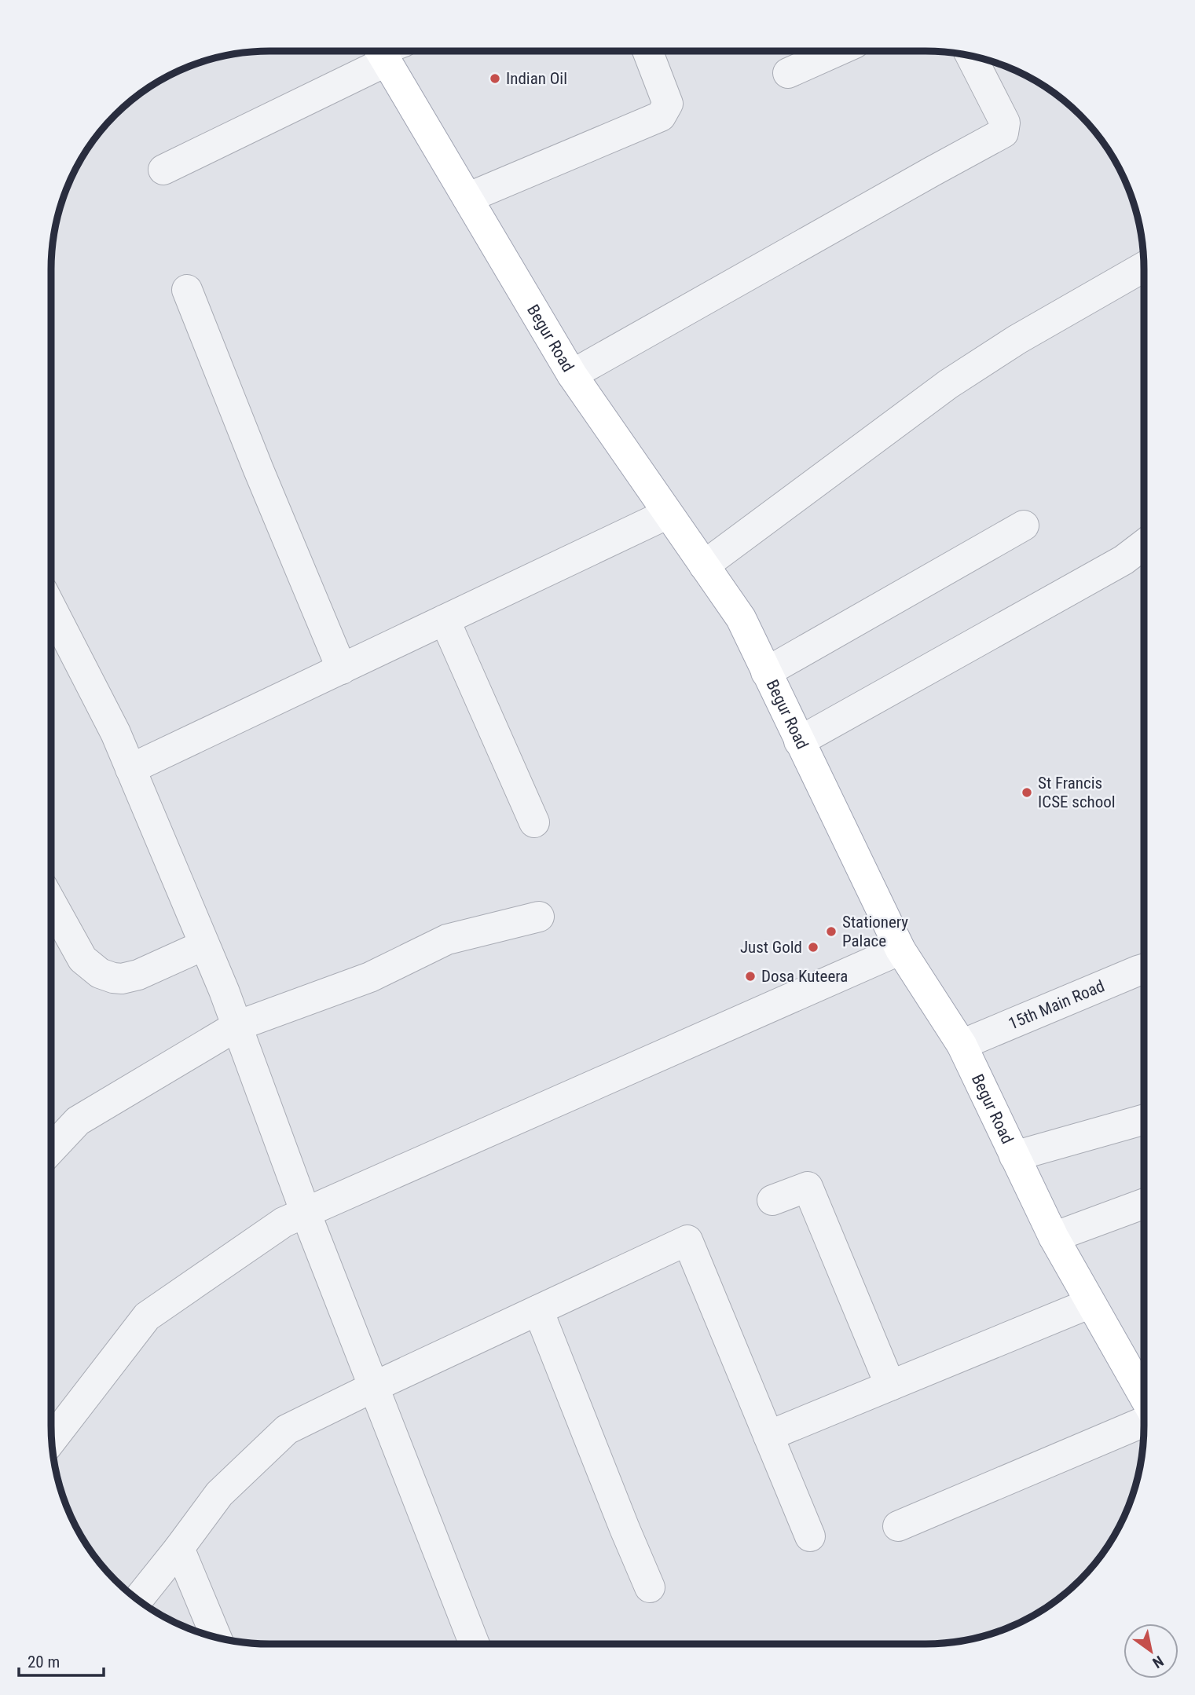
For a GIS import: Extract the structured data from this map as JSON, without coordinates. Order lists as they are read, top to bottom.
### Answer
{
  "streets": {
    "main road": ["Begur Road"],
    "street": ["15th Main Road"]
  },
  "crossings": [
    ["Begur Road", "15th Main Road"]
  ],
  "places": [
    "Indian Oil",
    "St Francis ICSE school",
    "Stationery Palace",
    "Just Gold",
    "Dosa Kuteera"
  ],
  "scale_bar": "20 m",
  "north": "bottom right"
}
